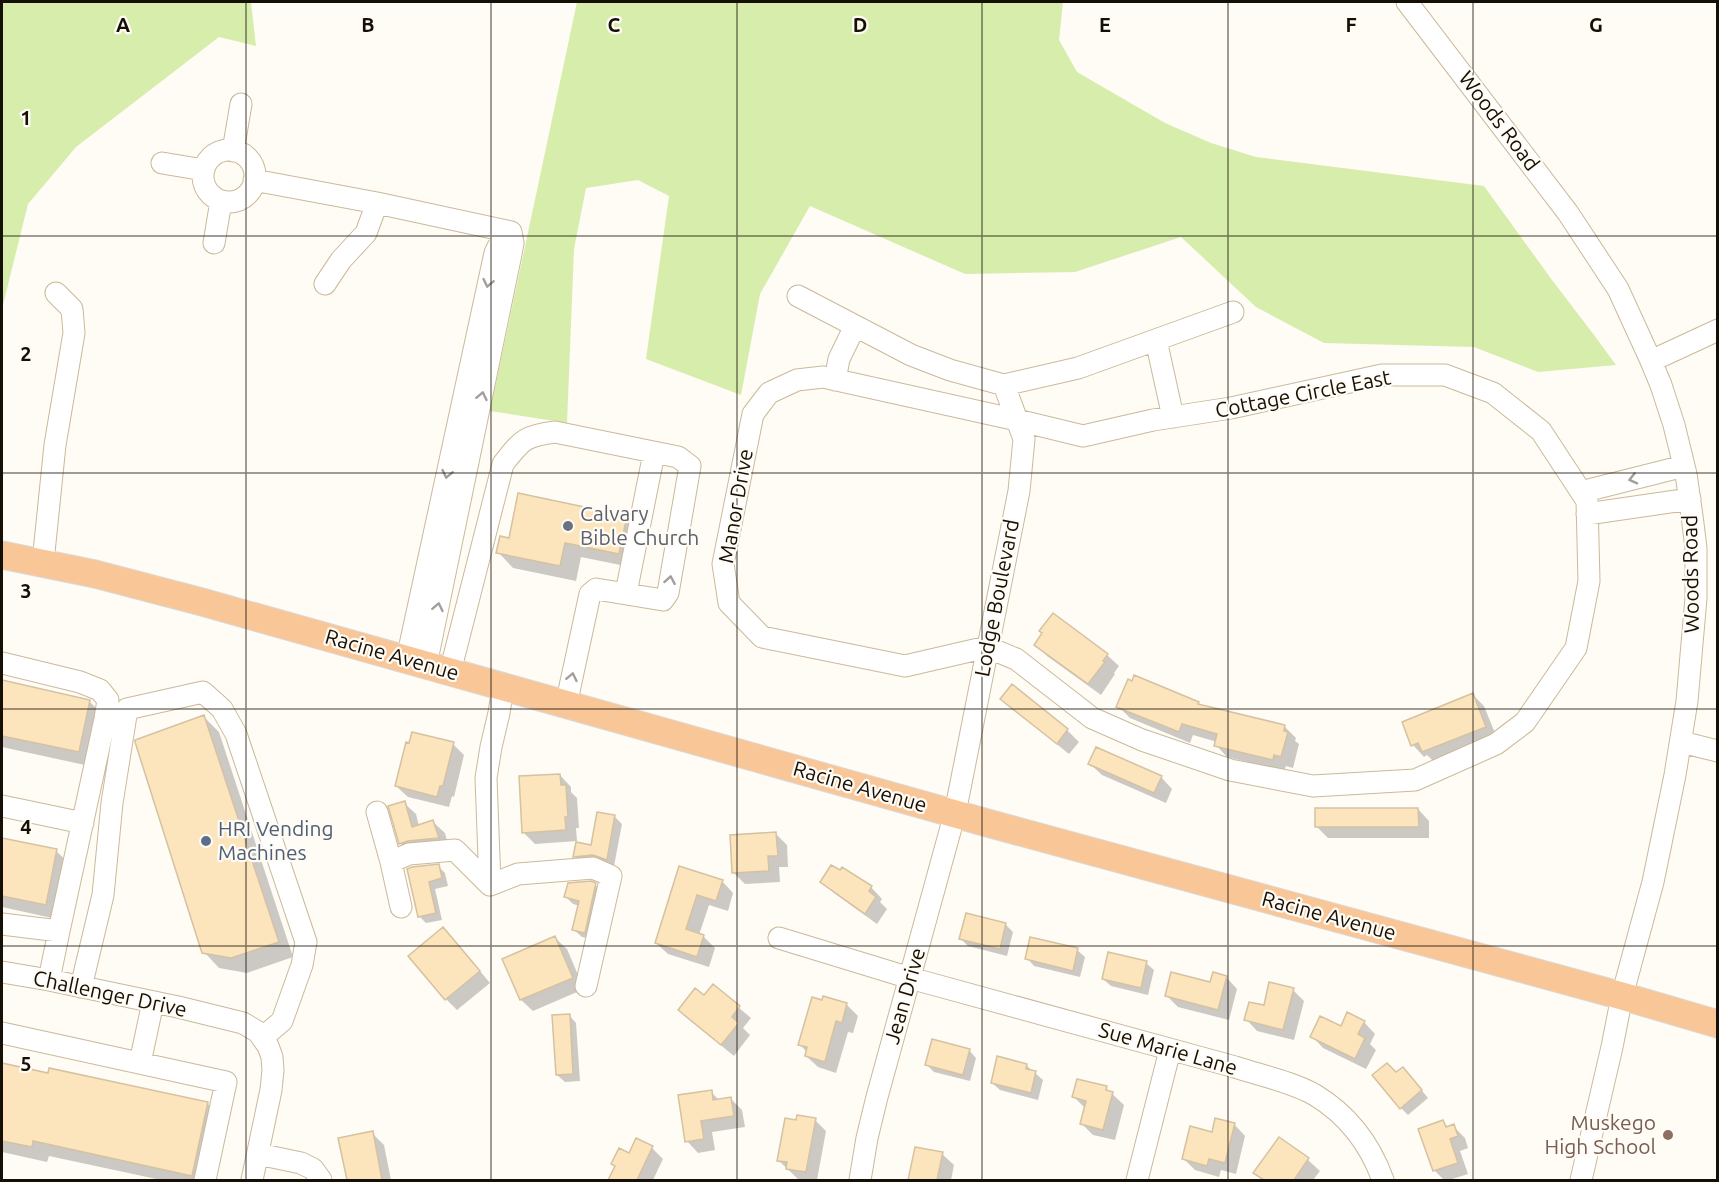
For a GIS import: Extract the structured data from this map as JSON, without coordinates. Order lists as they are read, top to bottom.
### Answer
{
  "streets": {
    "main road": ["Racine Avenue"],
    "street": [
      "Woods Road",
      "Cottage Circle East",
      "Manor Drive",
      "Lodge Boulevard",
      "Challenger Drive",
      "Jean Drive",
      "Sue Marie Lane"
    ]
  },
  "crossings": [
    ["Woods Road", "Racine Avenue"],
    ["Cottage Circle East", "Manor Drive"],
    ["Cottage Circle East", "Lodge Boulevard"],
    ["Manor Drive", "Lodge Boulevard"],
    ["Lodge Boulevard", "Racine Avenue"],
    ["Lodge Boulevard", "Jean Drive"],
    ["Racine Avenue", "Jean Drive"],
    ["Jean Drive", "Sue Marie Lane"]
  ],
  "places": ["Calvary Bible Church", "HRI Vending Machines", "Muskego High School"],
  "grid": {
    "columns": [
      "A",
      "B",
      "C",
      "D",
      "E",
      "F",
      "G"
    ],
    "rows": [
      "1",
      "2",
      "3",
      "4",
      "5"
    ]
  }
}
